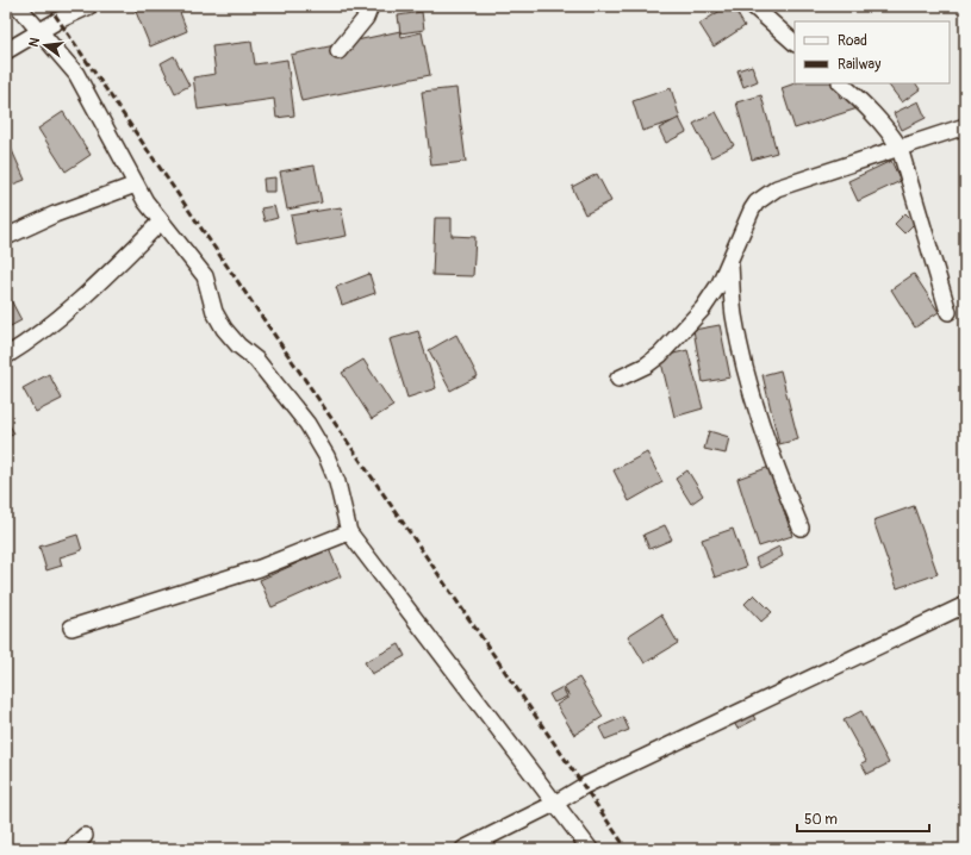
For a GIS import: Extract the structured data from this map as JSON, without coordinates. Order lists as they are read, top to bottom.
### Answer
{
  "legend": ["Road", "Railway"],
  "scale_bar": "50 m",
  "north": "left"
}
